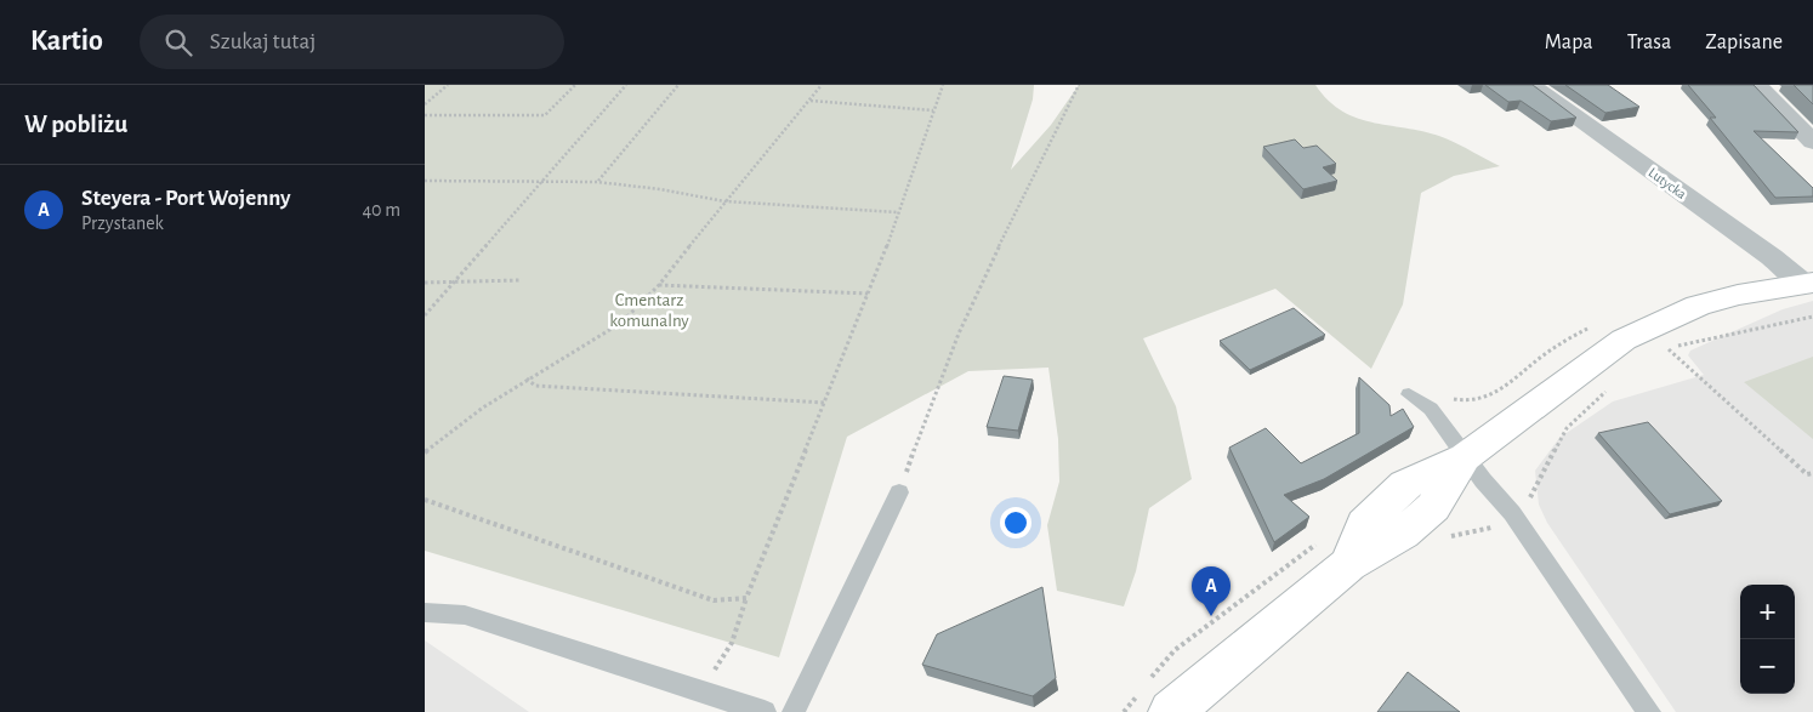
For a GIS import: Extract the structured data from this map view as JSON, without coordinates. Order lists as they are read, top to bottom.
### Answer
{
  "streets": {
    "street": ["Lutycka"]
  },
  "parks": ["Cmentarz komunalny"],
  "page": {
    "header": "Kartio",
    "search": "Szukaj tutaj",
    "nav": ["Mapa", "Trasa", "Zapisane"],
    "heading": "W pobliżu",
    "list": [
      {
        "mark": "A",
        "name": "Steyera - Port Wojenny",
        "note": "Przystanek",
        "value": "40 m"
      }
    ],
    "pins": "A",
    "map_buttons": ["+", "−"]
  }
}
